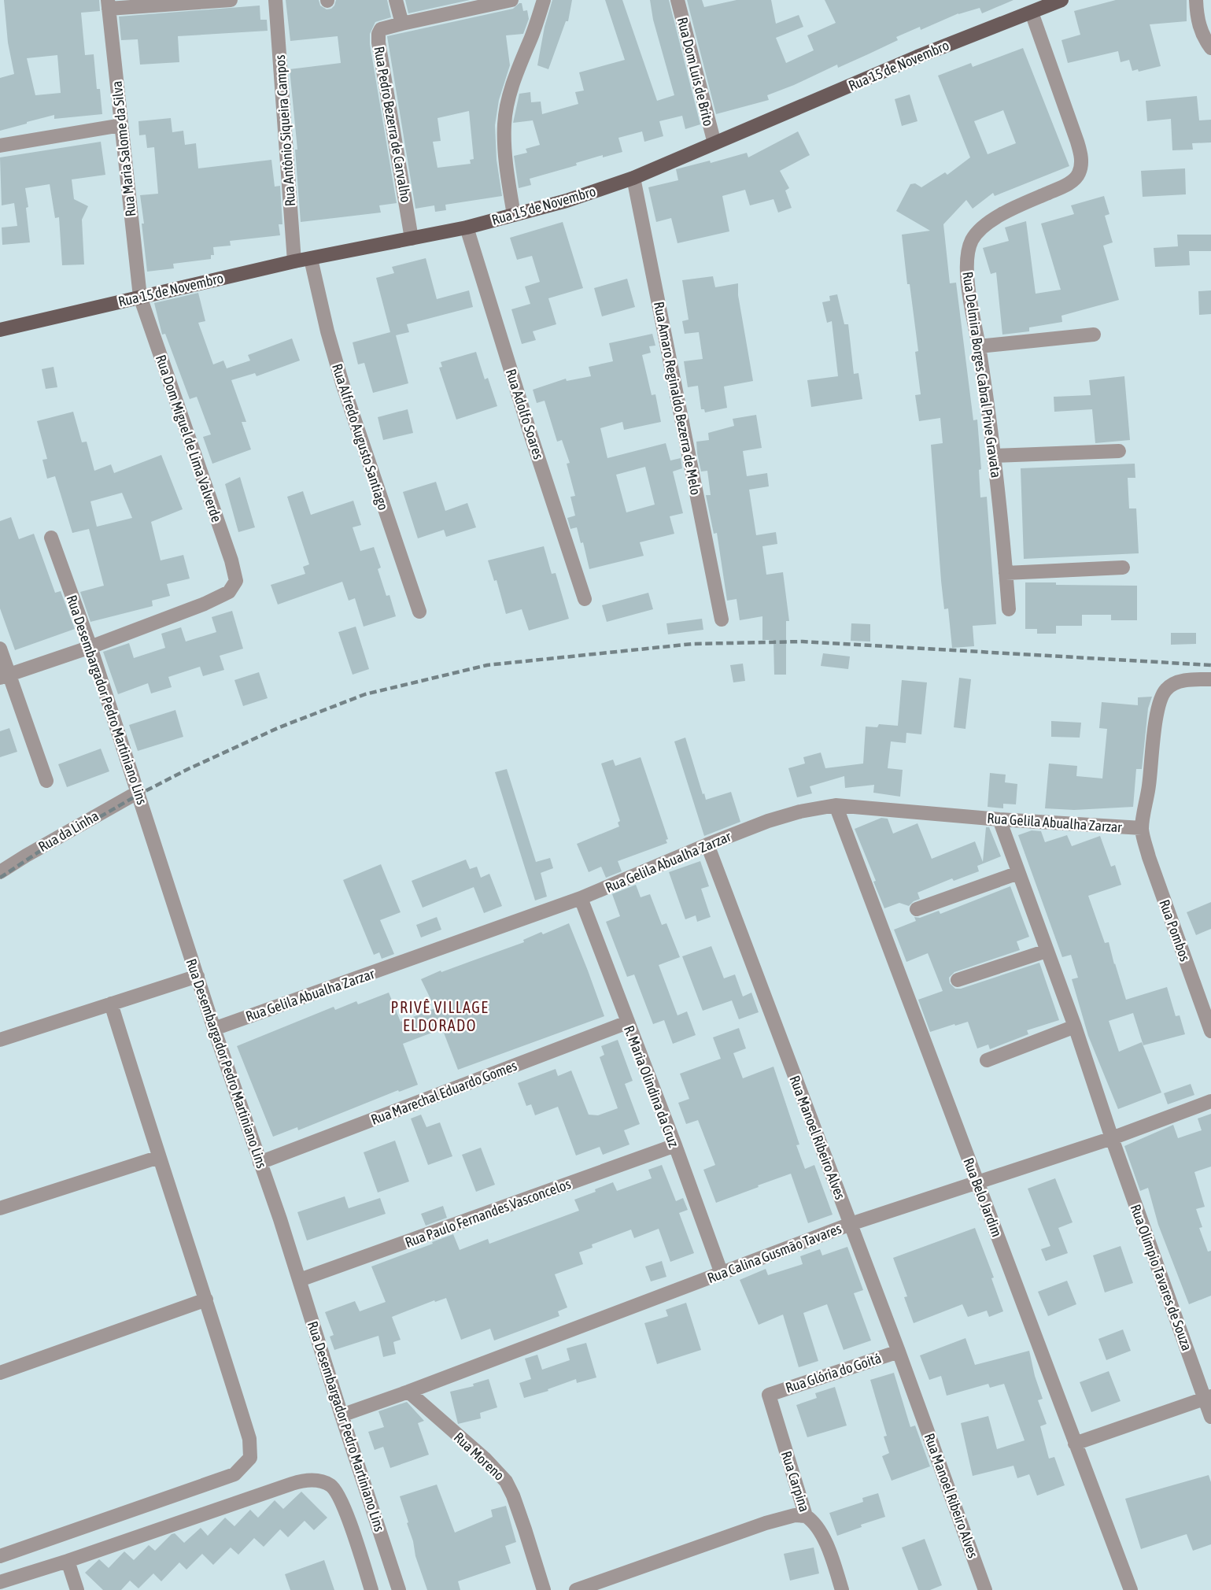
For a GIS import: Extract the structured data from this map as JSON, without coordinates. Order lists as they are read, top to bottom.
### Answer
{
  "streets": {
    "main road": ["Rua 15 de Novembro"],
    "street": [
      "Rua Dom Luis de Brito",
      "Rua Pedro Bezerra de Carvalho",
      "Rua Antônio Siqueira Campos",
      "Rua Maria Salome da Silva",
      "Rua Delmira Borges Cabral Prive Gravata",
      "Rua Amaro Reginaldo Bezerra de Melo",
      "Rua Adolfo Soares",
      "Rua Alfredo Augusto Santiago",
      "Rua Dom Miguel de Lima Valverde",
      "Rua Desembargador Pedro Martiniano Lins",
      "Rua Gelila Abualha Zarzar",
      "Rua da Linha",
      "Rua Pombos",
      "R. Maria Olindina da Cruz",
      "Rua Marechal Eduardo Gomes",
      "Rua Manoel Ribeiro Alves",
      "Rua Belo Jardim",
      "Rua Paulo Fernandes Vasconcelos",
      "Rua Calina Gusmão Tavares",
      "Rua Olímpio Tavares de Souza",
      "Rua Glória do Goitá",
      "Rua Moreno",
      "Rua Carpina"
    ]
  },
  "crossings": [
    ["Rua 15 de Novembro", "Rua Dom Luis de Brito"],
    ["Rua 15 de Novembro", "Rua Pedro Bezerra de Carvalho"],
    ["Rua 15 de Novembro", "Rua Antônio Siqueira Campos"],
    ["Rua 15 de Novembro", "Rua Maria Salome da Silva"],
    ["Rua 15 de Novembro", "Rua Delmira Borges Cabral Prive Gravata"],
    ["Rua 15 de Novembro", "Rua Amaro Reginaldo Bezerra de Melo"],
    ["Rua 15 de Novembro", "Rua Adolfo Soares"],
    ["Rua 15 de Novembro", "Rua Alfredo Augusto Santiago"],
    ["Rua 15 de Novembro", "Rua Dom Miguel de Lima Valverde"],
    ["Rua Maria Salome da Silva", "Rua Dom Miguel de Lima Valverde"],
    ["Rua Dom Miguel de Lima Valverde", "Rua Desembargador Pedro Martiniano Lins"],
    ["Rua Desembargador Pedro Martiniano Lins", "Rua Gelila Abualha Zarzar"],
    ["Rua Desembargador Pedro Martiniano Lins", "Rua da Linha"],
    ["Rua Desembargador Pedro Martiniano Lins", "Rua Marechal Eduardo Gomes"],
    ["Rua Desembargador Pedro Martiniano Lins", "Rua Paulo Fernandes Vasconcelos"],
    ["Rua Desembargador Pedro Martiniano Lins", "Rua Calina Gusmão Tavares"],
    ["Rua Gelila Abualha Zarzar", "Rua Pombos"],
    ["Rua Gelila Abualha Zarzar", "R. Maria Olindina da Cruz"],
    ["Rua Gelila Abualha Zarzar", "Rua Manoel Ribeiro Alves"],
    ["Rua Gelila Abualha Zarzar", "Rua Belo Jardim"],
    ["Rua Gelila Abualha Zarzar", "Rua Olímpio Tavares de Souza"],
    ["R. Maria Olindina da Cruz", "Rua Marechal Eduardo Gomes"],
    ["R. Maria Olindina da Cruz", "Rua Paulo Fernandes Vasconcelos"],
    ["R. Maria Olindina da Cruz", "Rua Calina Gusmão Tavares"],
    ["Rua Manoel Ribeiro Alves", "Rua Calina Gusmão Tavares"],
    ["Rua Manoel Ribeiro Alves", "Rua Glória do Goitá"],
    ["Rua Belo Jardim", "Rua Calina Gusmão Tavares"],
    ["Rua Calina Gusmão Tavares", "Rua Olímpio Tavares de Souza"],
    ["Rua Calina Gusmão Tavares", "Rua Moreno"],
    ["Rua Glória do Goitá", "Rua Carpina"]
  ],
  "districts": ["PRIVÊ VILLAGE ELDORADO"]
}
